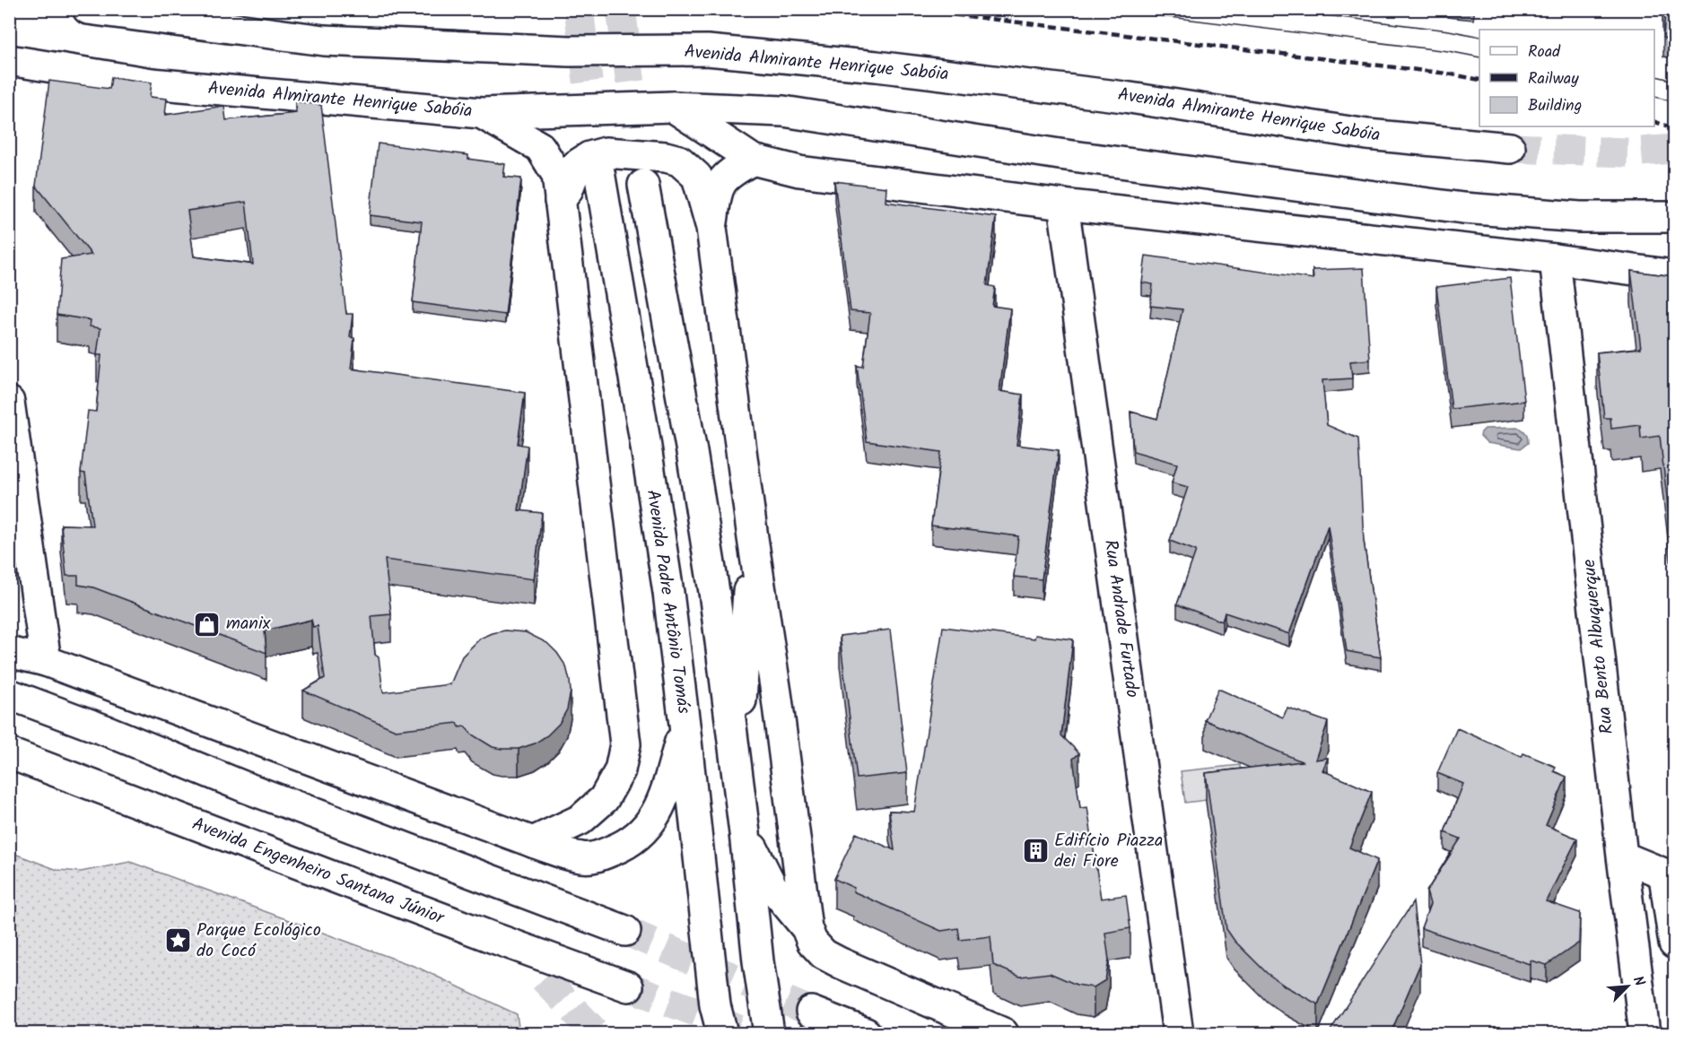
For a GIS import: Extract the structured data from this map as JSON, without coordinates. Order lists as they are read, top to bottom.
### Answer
{
  "streets": {
    "main road": [
      "Avenida Almirante Henrique Sabóia",
      "Avenida Padre Antônio Tomás",
      "Rua Andrade Furtado",
      "Rua Bento Albuquerque",
      "Avenida Engenheiro Santana Júnior"
    ]
  },
  "places": {
    "shop": ["manix"],
    "building": ["Edifício Piazza dei Fiore"],
    "place": ["Parque Ecológico do Cocó"]
  },
  "legend": ["Road", "Railway", "Building"],
  "north": "top right"
}
